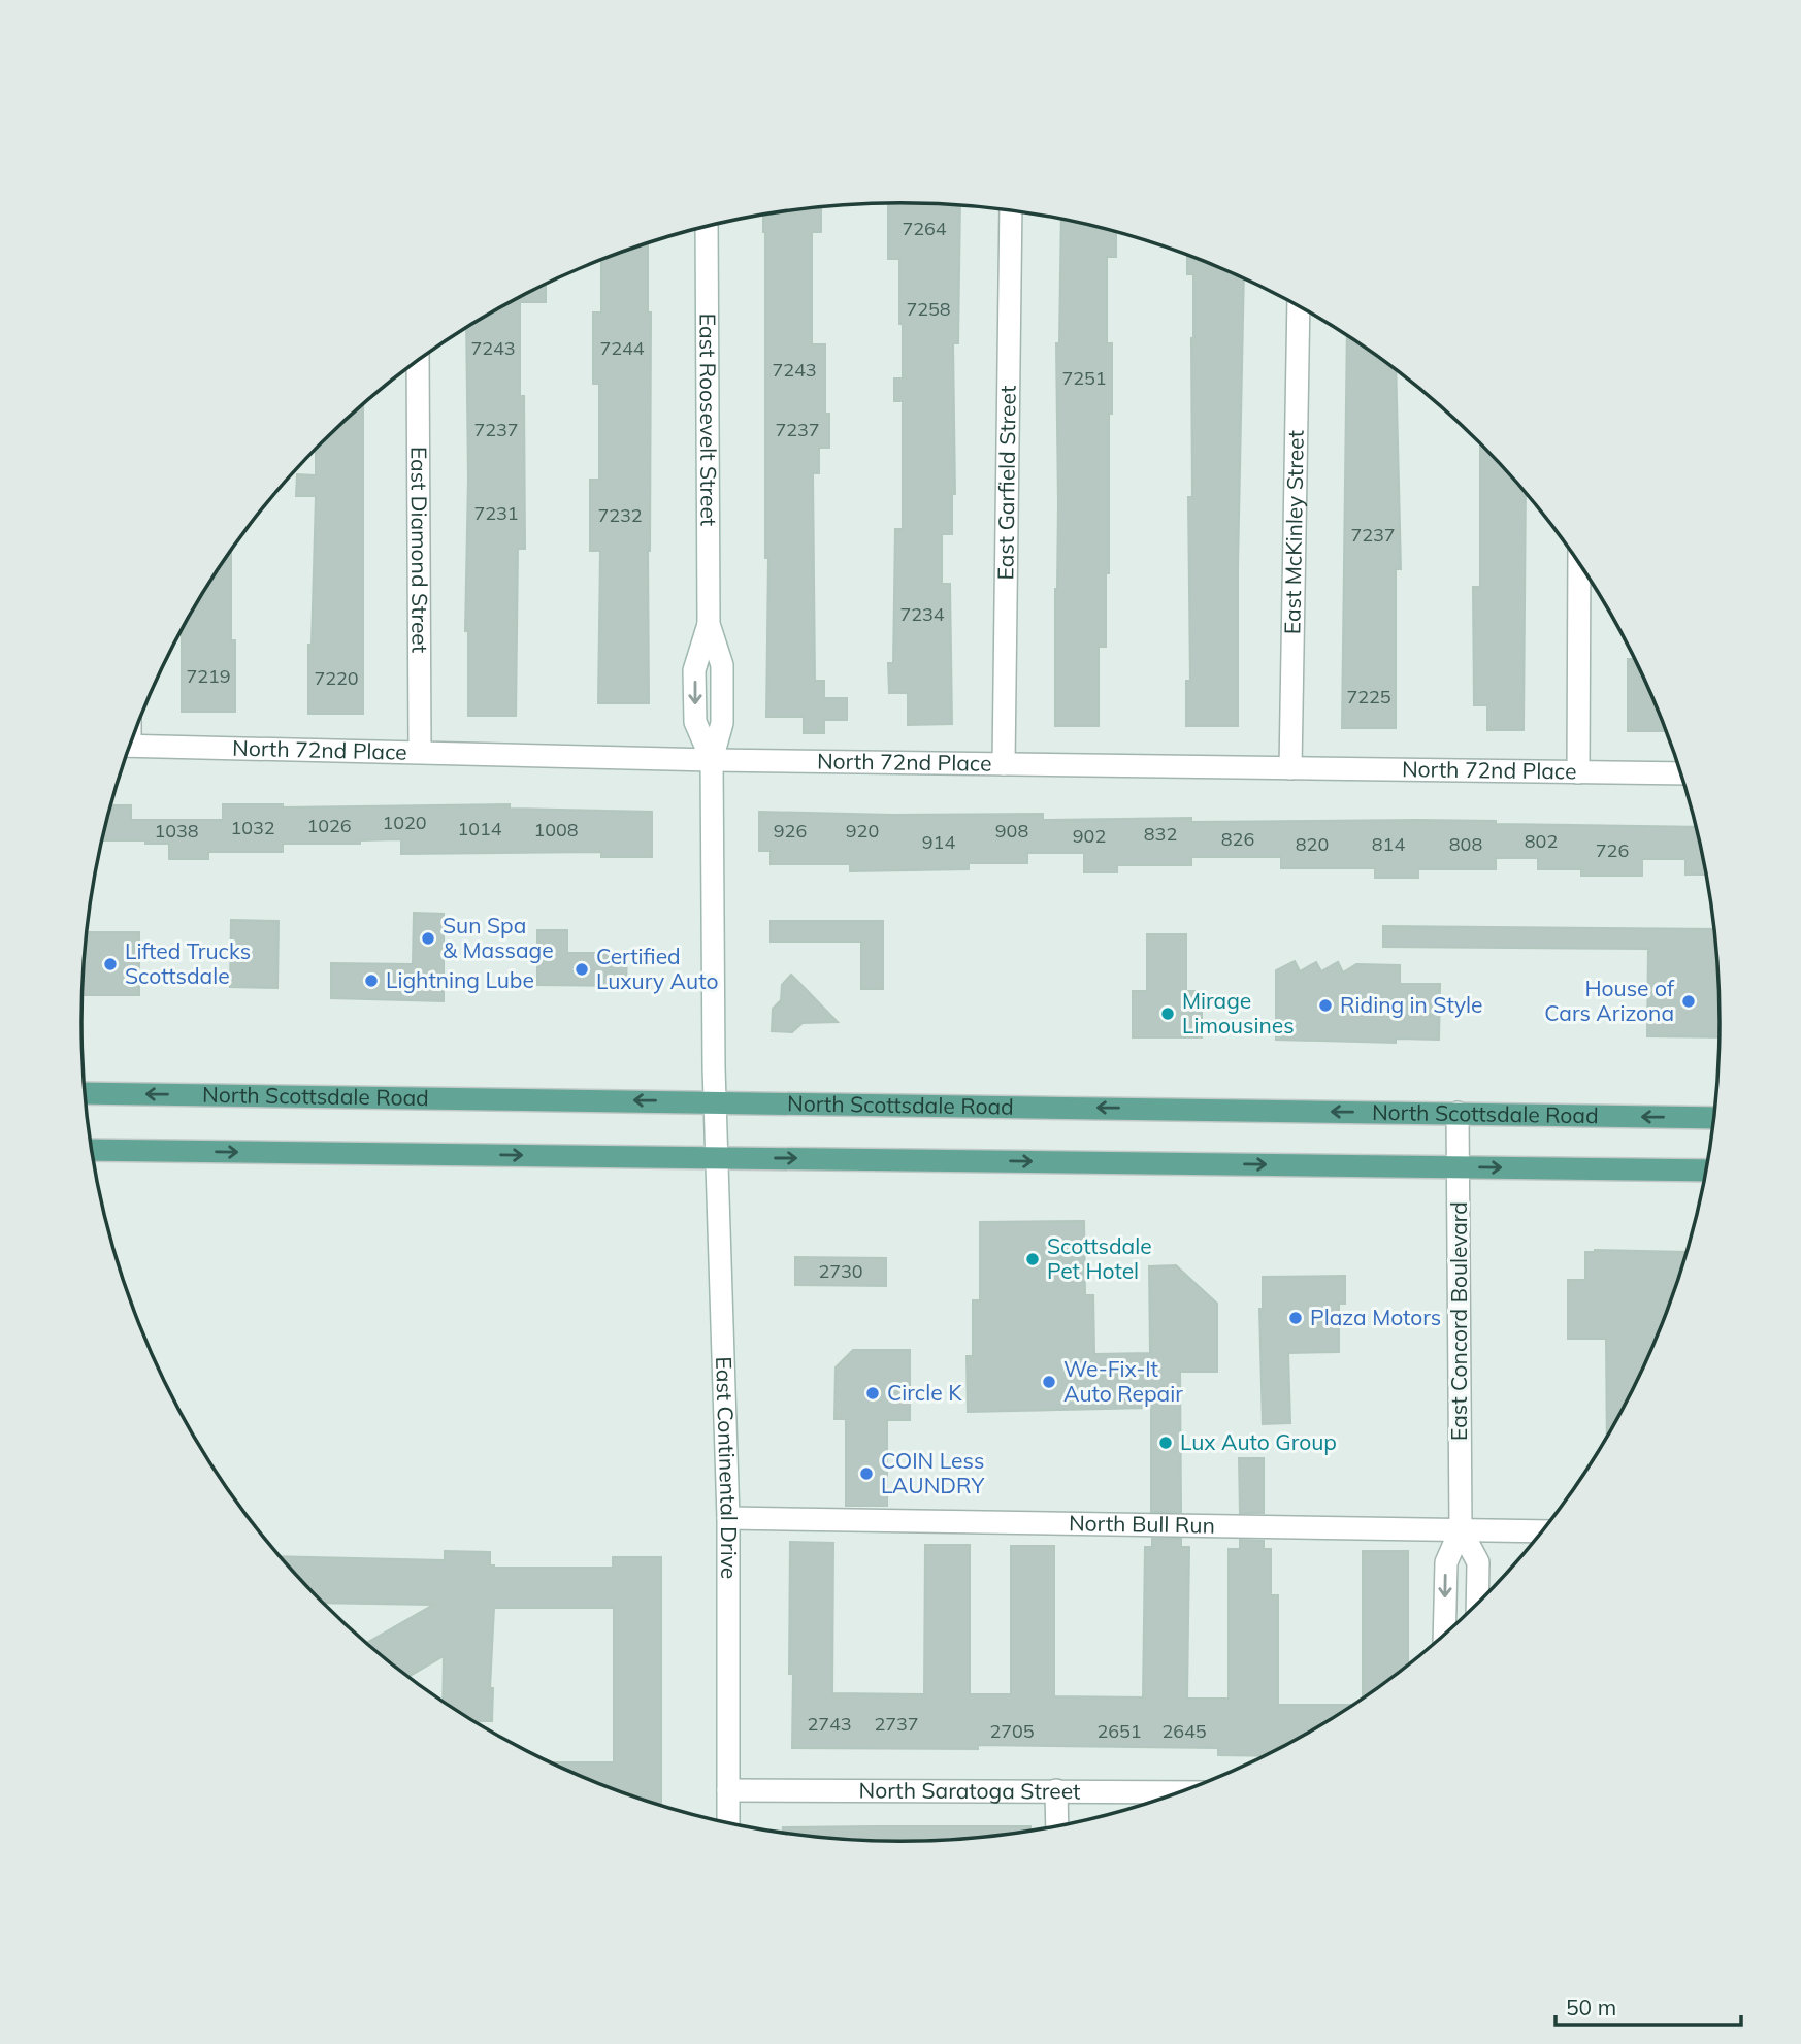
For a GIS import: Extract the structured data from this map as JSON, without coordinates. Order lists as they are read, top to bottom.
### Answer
{
  "streets": {
    "main road": ["North Scottsdale Road"],
    "street": [
      "East Roosevelt Street",
      "East Garfield Street",
      "East McKinley Street",
      "East Diamond Street",
      "North 72nd Place",
      "East Concord Boulevard",
      "East Continental Drive",
      "North Bull Run",
      "North Saratoga Street"
    ]
  },
  "crossings": [
    ["East Roosevelt Street", "North 72nd Place"],
    ["East Roosevelt Street", "North Scottsdale Road"],
    ["East Roosevelt Street", "East Continental Drive"],
    ["East Garfield Street", "North 72nd Place"],
    ["East McKinley Street", "North 72nd Place"],
    ["East Diamond Street", "North 72nd Place"],
    ["North Scottsdale Road", "East Concord Boulevard"],
    ["North Scottsdale Road", "East Continental Drive"],
    ["East Concord Boulevard", "North Bull Run"],
    ["East Continental Drive", "North Bull Run"],
    ["East Continental Drive", "North Saratoga Street"]
  ],
  "places": [
    "Sun Spa & Massage",
    "Lifted Trucks Scottsdale",
    "Certified Luxury Auto",
    "Lightning Lube",
    "House of Cars Arizona",
    "Riding in Style",
    "Mirage Limousines",
    "Scottsdale Pet Hotel",
    "Plaza Motors",
    "We-Fix-It Auto Repair",
    "Circle K",
    "Lux Auto Group",
    "COIN Less LAUNDRY"
  ],
  "house_numbers": [
    "7264",
    "7258",
    "7243",
    "7244",
    "7243",
    "7251",
    "7237",
    "7237",
    "7231",
    "7232",
    "7237",
    "7234",
    "7219",
    "7220",
    "7225",
    "1020",
    "1026",
    "1032",
    "1014",
    "1008",
    "1038",
    "926",
    "920",
    "908",
    "832",
    "902",
    "826",
    "802",
    "914",
    "820",
    "814",
    "808",
    "726",
    "2730",
    "2743",
    "2737",
    "2705",
    "2651",
    "2645"
  ],
  "scale_bar": "50 m"
}
